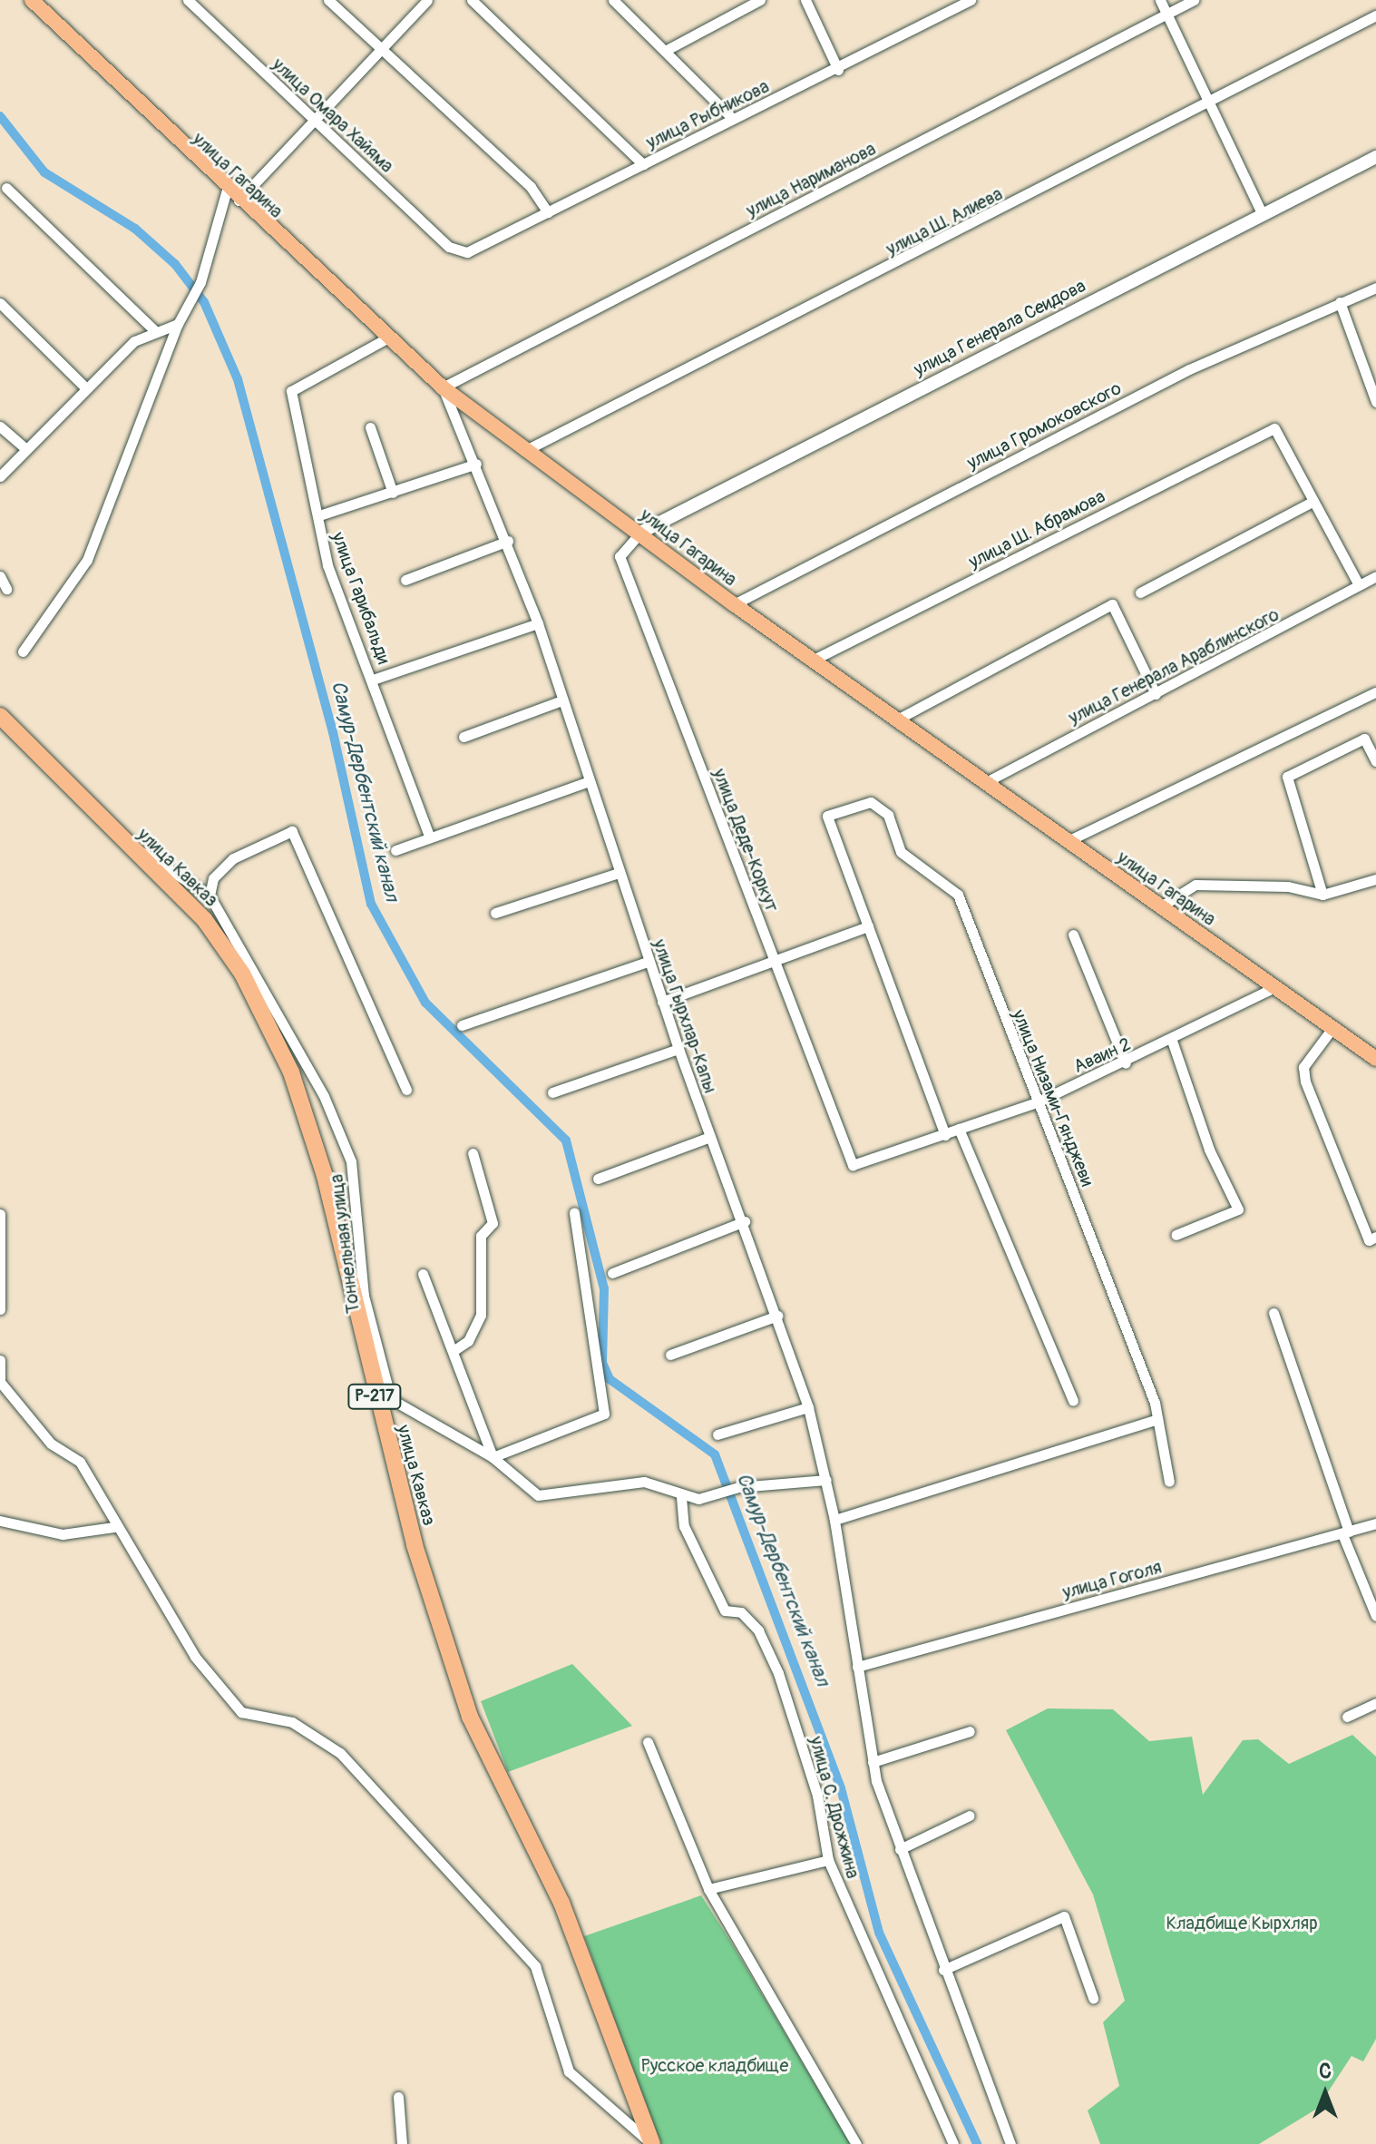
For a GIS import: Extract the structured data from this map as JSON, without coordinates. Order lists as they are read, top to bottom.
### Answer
{
  "streets": {
    "highway": ["улица Кавказ", "Р-217"],
    "main road": ["улица Гагарина"],
    "street": [
      "улица Рыбникова",
      "улица Омара Хайяма",
      "улица Нариманова",
      "улица Ш. Алиева",
      "улица Генерала Сеидова",
      "улица Громоковского",
      "улица Ш. Абрамова",
      "улица Гарибальди",
      "улица Генерала Араблинского",
      "улица Деде-Коркут",
      "улица Гырхлар-Капы",
      "Аваин 2",
      "улица Низами-Гянджеви",
      "Тоннельная улица",
      "улица Гоголя",
      "улица С. Дрожжина"
    ]
  },
  "crossings": [
    ["улица Рыбникова", "улица Омара Хайяма"],
    ["улица Гагарина", "улица Нариманова"],
    ["улица Гагарина", "улица Ш. Алиева"],
    ["улица Гагарина", "улица Генерала Сеидова"],
    ["улица Гагарина", "улица Громоковского"],
    ["улица Гагарина", "улица Ш. Абрамова"],
    ["улица Гагарина", "улица Гарибальди"],
    ["улица Гагарина", "улица Генерала Араблинского"],
    ["улица Гагарина", "улица Деде-Коркут"],
    ["улица Гагарина", "улица Гырхлар-Капы"],
    ["улица Гагарина", "Аваин 2"],
    ["улица Нариманова", "улица Гырхлар-Капы"],
    ["улица Генерала Сеидова", "улица Деде-Коркут"],
    ["улица Деде-Коркут", "Аваин 2"],
    ["улица Гырхлар-Капы", "улица Гоголя"],
    ["Аваин 2", "улица Низами-Гянджеви"]
  ],
  "water": ["Самур-Дербентский канал"],
  "parks": ["Кладбище Кырхляр", "Русское кладбище"],
  "north": "top"
}
